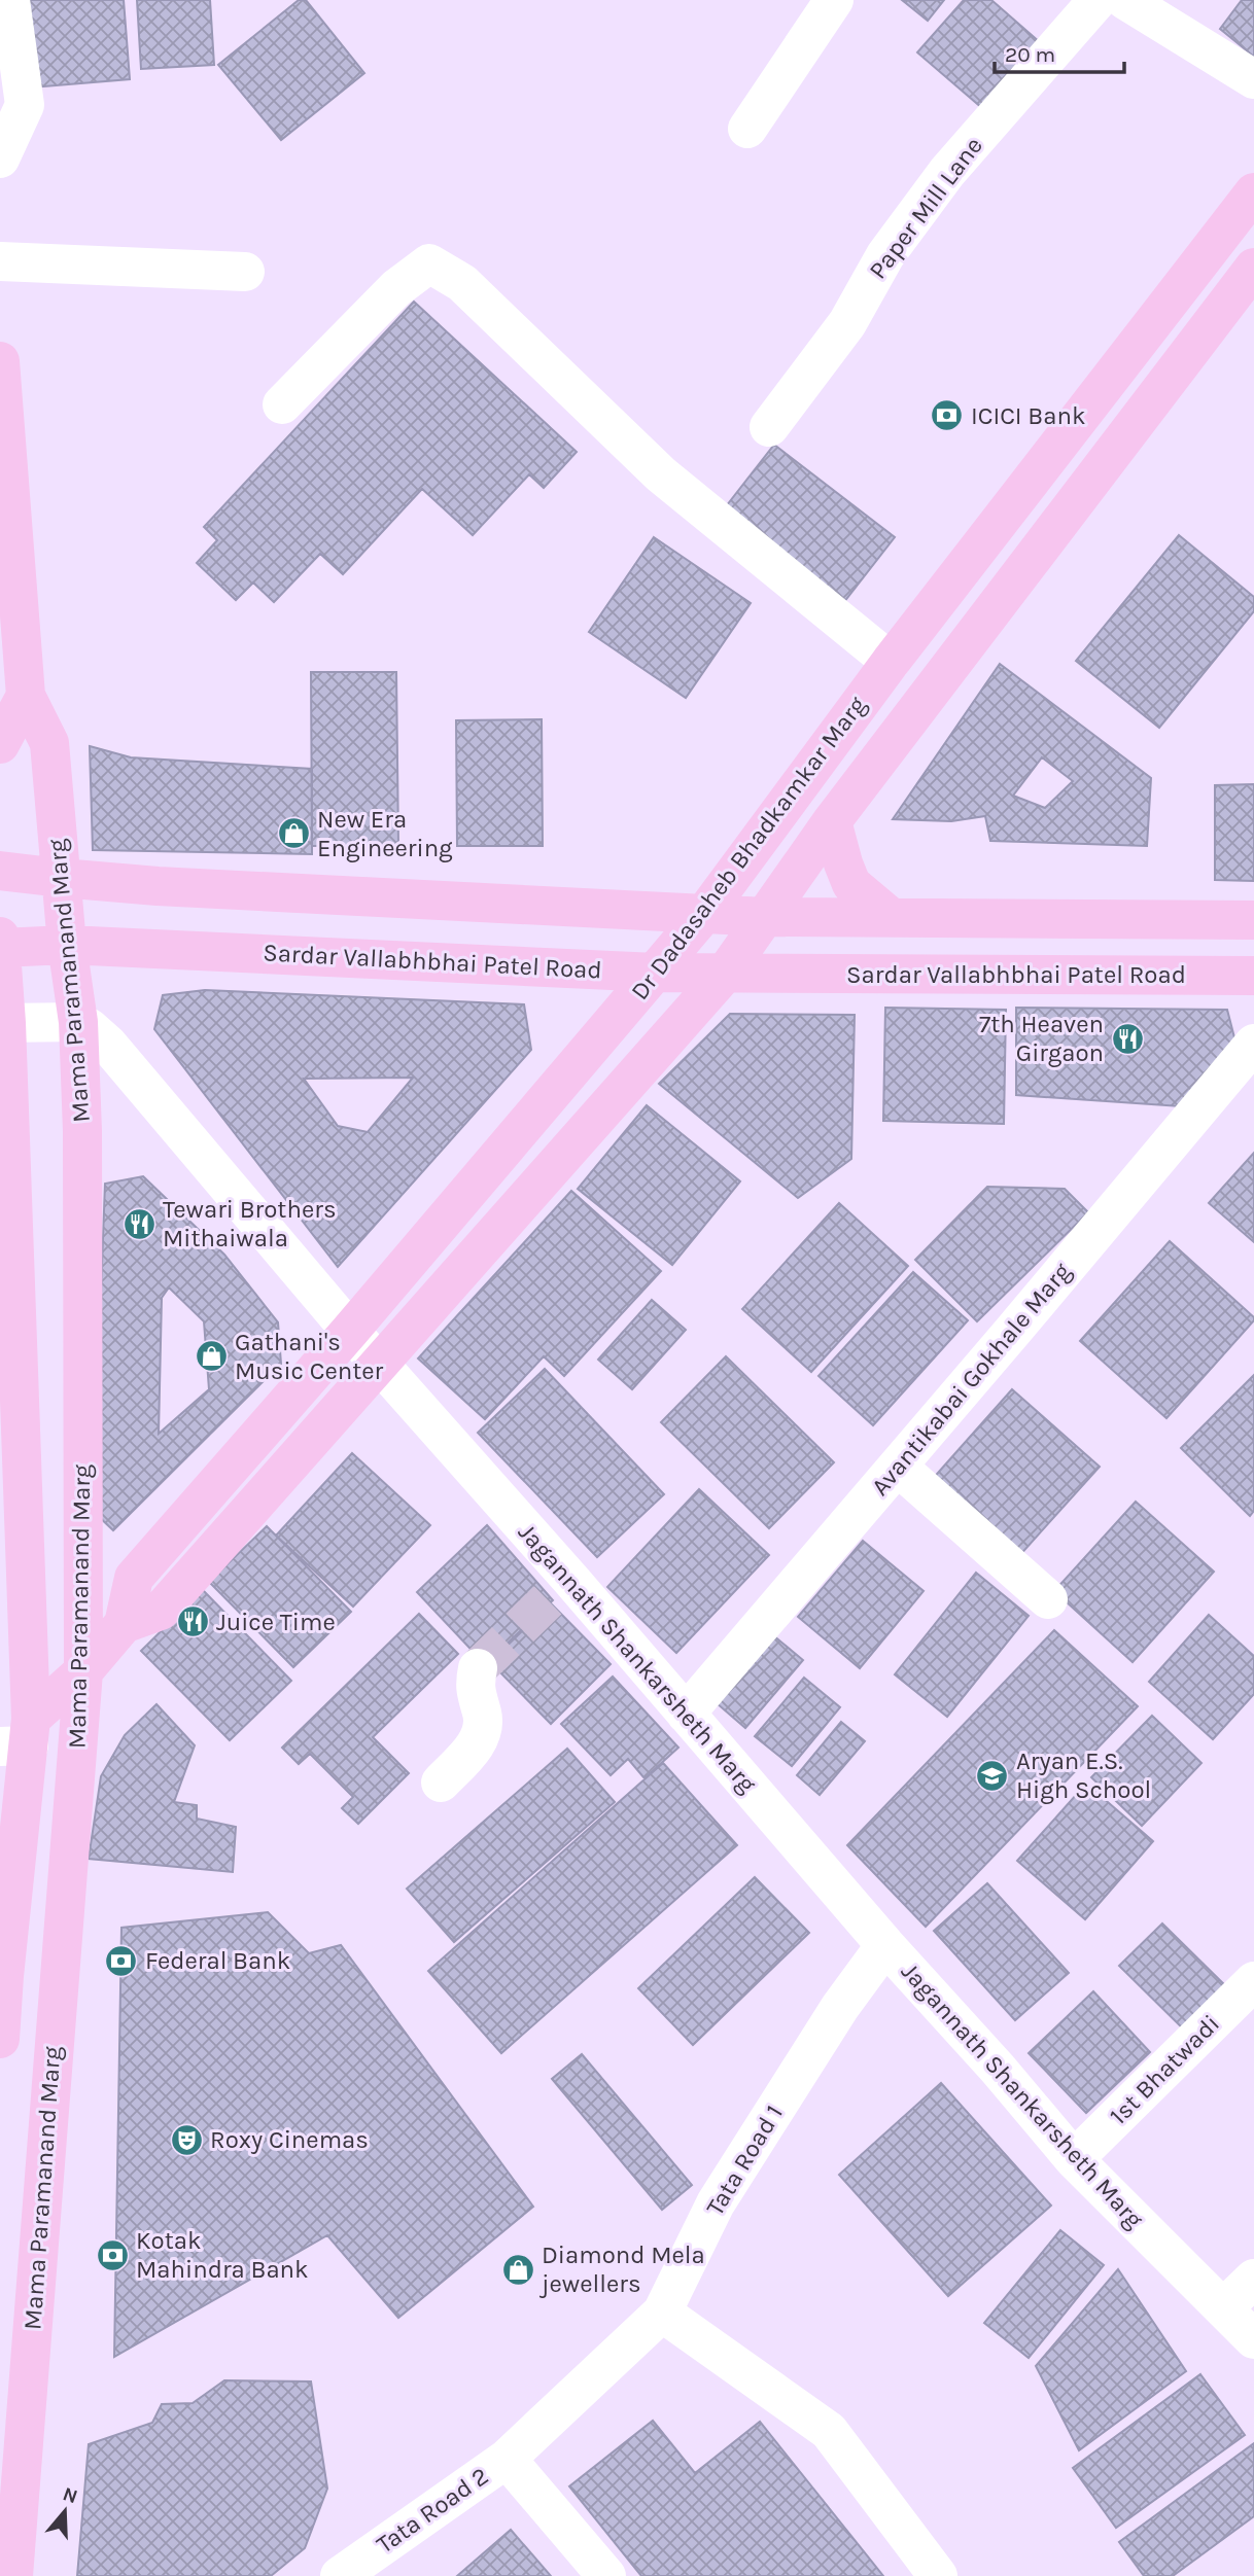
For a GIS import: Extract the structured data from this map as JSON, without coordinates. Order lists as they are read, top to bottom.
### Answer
{
  "streets": {
    "main road": ["Dr Dadasaheb Bhadkamkar Marg", "Sardar Vallabhbhai Patel Road", "Mama Paramanand Marg"],
    "street": [
      "Paper Mill Lane",
      "Avantikabai Gokhale Marg",
      "Jagannath Shankarsheth Marg",
      "1st Bhatwadi",
      "Tata Road 1",
      "Tata Road 2"
    ]
  },
  "crossings": [
    ["Dr Dadasaheb Bhadkamkar Marg", "Sardar Vallabhbhai Patel Road"],
    ["Dr Dadasaheb Bhadkamkar Marg", "Mama Paramanand Marg"],
    ["Dr Dadasaheb Bhadkamkar Marg", "Jagannath Shankarsheth Marg"],
    ["Sardar Vallabhbhai Patel Road", "Mama Paramanand Marg"],
    ["Mama Paramanand Marg", "Jagannath Shankarsheth Marg"],
    ["Avantikabai Gokhale Marg", "Jagannath Shankarsheth Marg"],
    ["Jagannath Shankarsheth Marg", "1st Bhatwadi"],
    ["Jagannath Shankarsheth Marg", "Tata Road 1"],
    ["Tata Road 1", "Tata Road 2"]
  ],
  "places": {
    "bank": ["ICICI Bank", "Federal Bank", "Kotak Mahindra Bank"],
    "shop": ["New Era Engineering", "Gathani's Music Center", "Diamond Mela jewellers"],
    "restaurant": ["7th Heaven Girgaon", "Tewari Brothers Mithaiwala", "Juice Time"],
    "school or university": ["Aryan E.S. High School"],
    "theatre": ["Roxy Cinemas"]
  },
  "scale_bar": "20 m",
  "north": "top"
}
